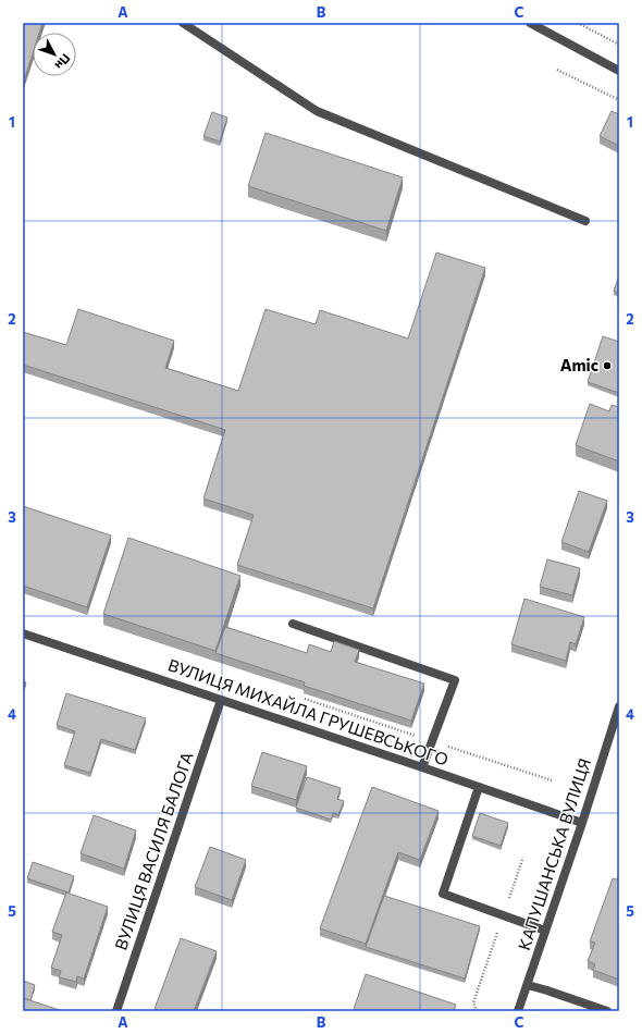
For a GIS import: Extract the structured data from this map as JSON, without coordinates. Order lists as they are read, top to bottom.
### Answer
{
  "streets": {
    "street": ["ВУЛИЦЯ МИХАЙЛА ГРУШЕВСЬКОГО", "ВУЛИЦЯ ВАСИЛЯ БАЛОГА", "КАПУШАНСЬКА ВУЛИЦЯ"]
  },
  "crossings": [
    ["ВУЛИЦЯ МИХАЙЛА ГРУШЕВСЬКОГО", "ВУЛИЦЯ ВАСИЛЯ БАЛОГА"],
    ["ВУЛИЦЯ МИХАЙЛА ГРУШЕВСЬКОГО", "КАПУШАНСЬКА ВУЛИЦЯ"]
  ],
  "places": ["Amic"],
  "north": "bottom right",
  "grid": {
    "columns": ["A", "B", "C"],
    "rows": [
      "1",
      "2",
      "3",
      "4",
      "5"
    ]
  }
}
